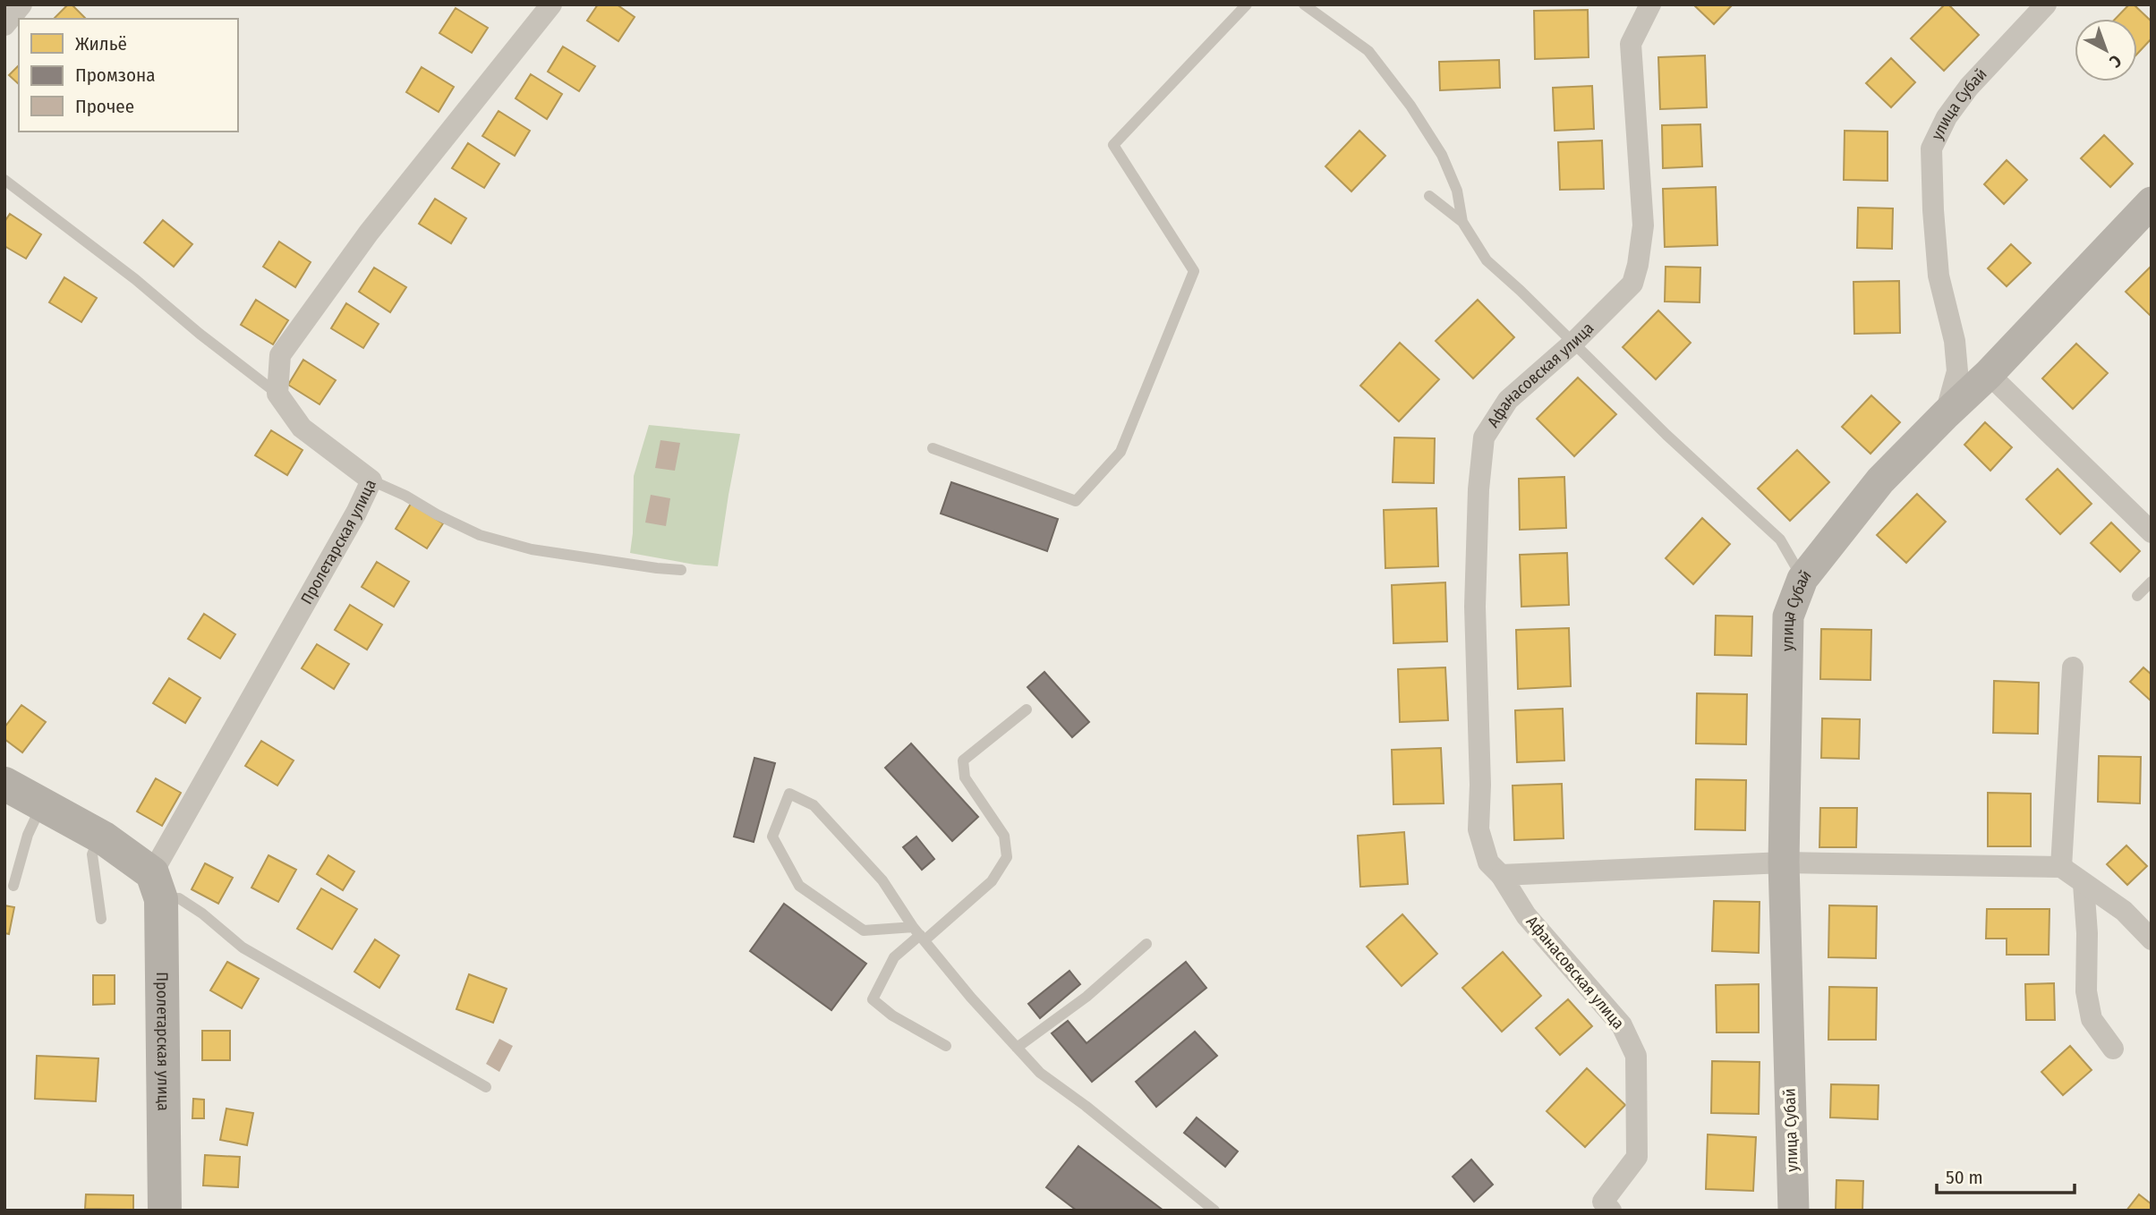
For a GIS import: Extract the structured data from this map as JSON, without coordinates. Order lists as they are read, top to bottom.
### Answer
{
  "streets": {
    "main road": ["Пролетарская улица"],
    "street": ["улица Субай", "Афанасовская улица"]
  },
  "legend": ["Жильё", "Промзона", "Прочее"],
  "scale_bar": "50 m",
  "north": "bottom right"
}
